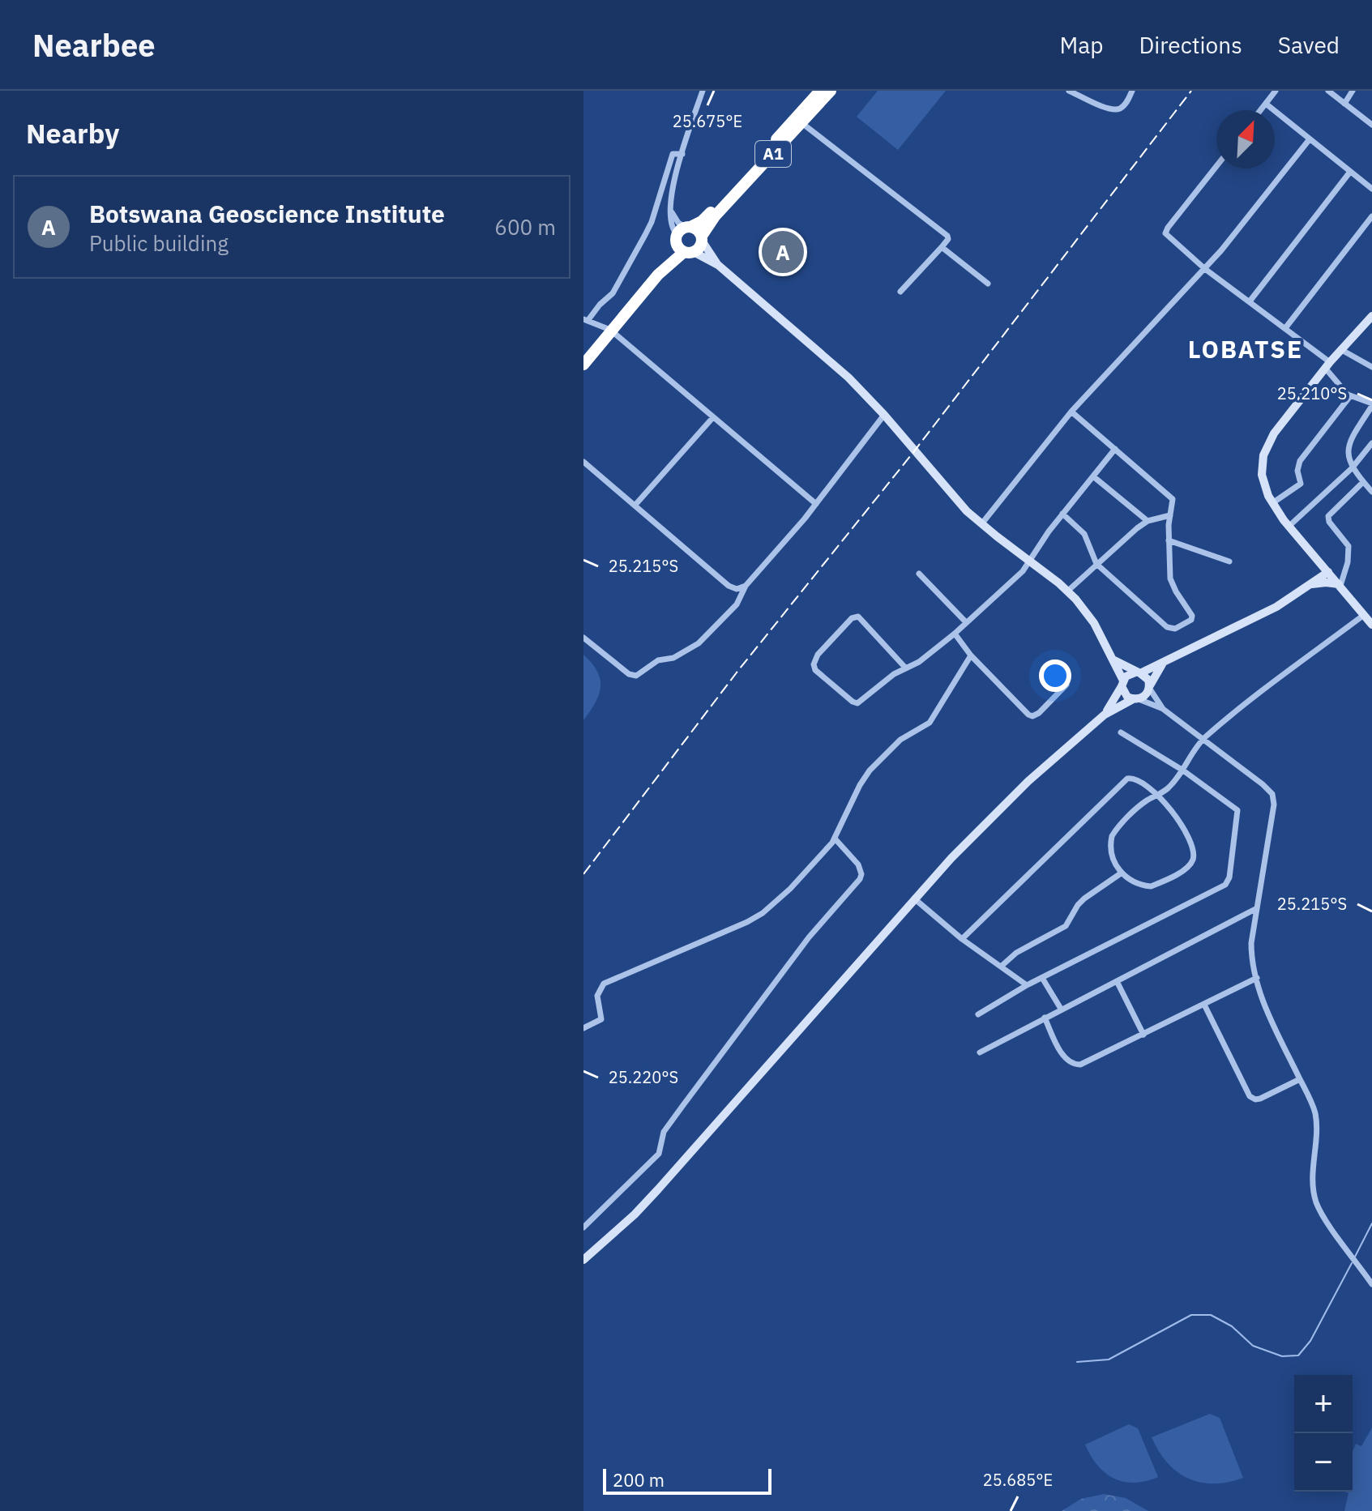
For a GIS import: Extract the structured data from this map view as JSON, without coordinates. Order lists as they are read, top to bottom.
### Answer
{
  "streets": {
    "highway": ["A1"]
  },
  "districts": ["LOBATSE"],
  "scale_bar": "200 m",
  "north": "top right",
  "page": {
    "header": "Nearbee",
    "nav": ["Map", "Directions", "Saved"],
    "heading": "Nearby",
    "list": [
      {
        "mark": "A",
        "name": "Botswana Geoscience Institute",
        "note": "Public building",
        "value": "600 m"
      }
    ],
    "pins": "A",
    "map_buttons": ["+", "−"],
    "scale": "200 m"
  },
  "coordinates": [
    "25.675°E",
    "25.210°S",
    "25.215°S",
    "25.220°S",
    "25.685°E"
  ]
}
